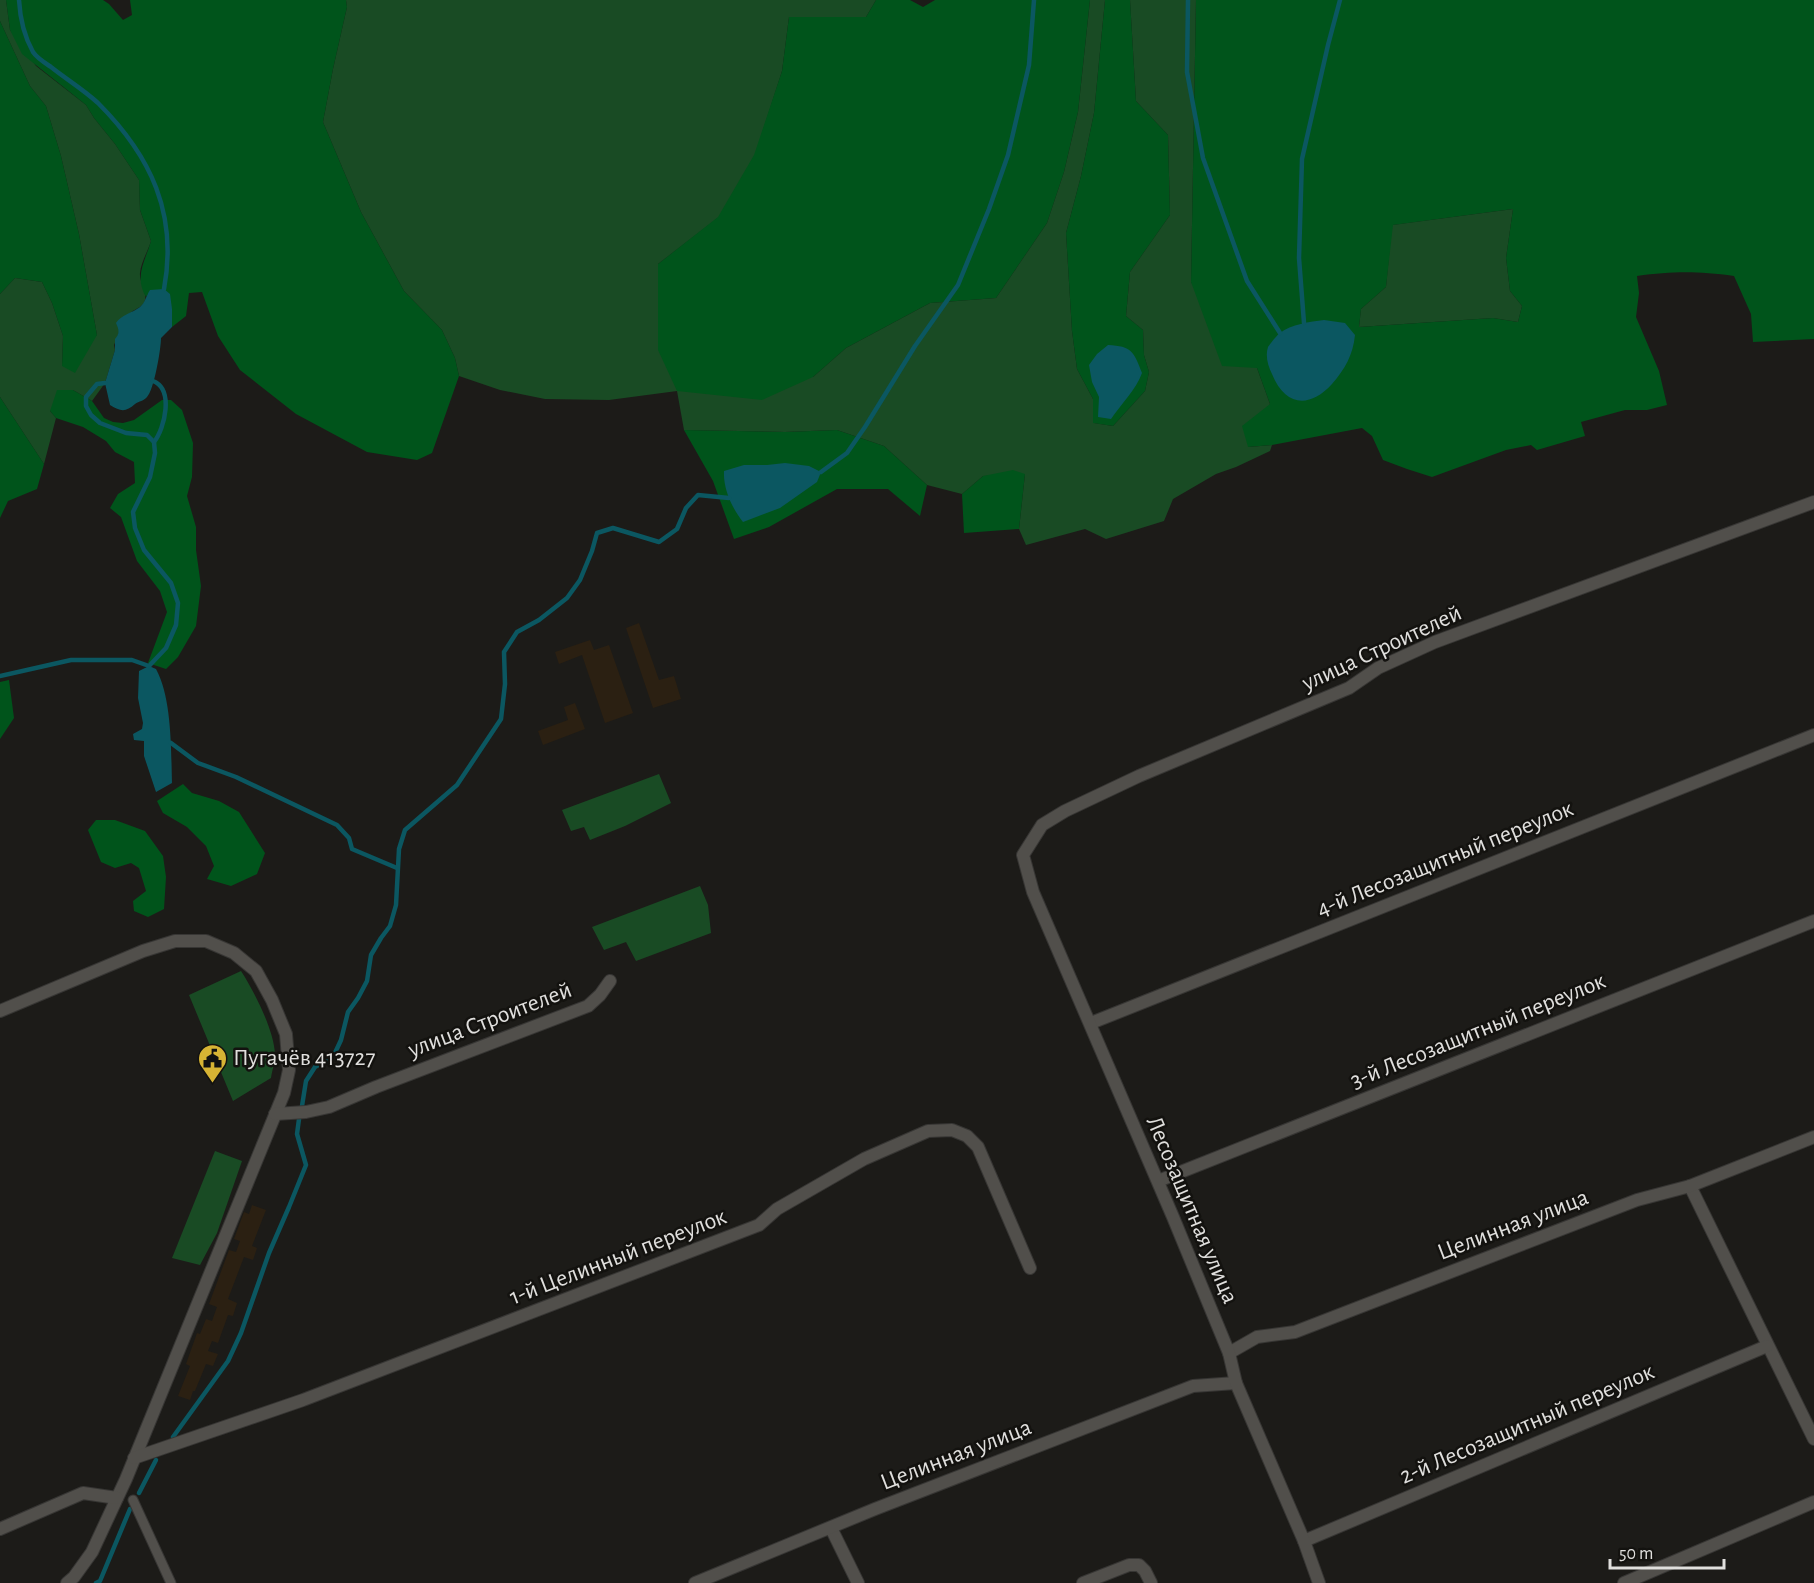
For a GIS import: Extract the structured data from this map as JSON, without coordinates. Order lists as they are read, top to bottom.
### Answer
{
  "streets": {
    "street": [
      "улица Строителей",
      "4-й Лесозащитный переулок",
      "3-й Лесозащитный переулок",
      "Лесозащитная улица",
      "Целинная улица",
      "1-й Целинный переулок",
      "2-й Лесозащитный переулок"
    ]
  },
  "crossings": [
    ["улица Строителей", "Лесозащитная улица"],
    ["4-й Лесозащитный переулок", "Лесозащитная улица"],
    ["3-й Лесозащитный переулок", "Лесозащитная улица"],
    ["Лесозащитная улица", "Целинная улица"],
    ["Лесозащитная улица", "2-й Лесозащитный переулок"]
  ],
  "places": {
    "public building": ["Пугачёв 413727"]
  },
  "scale_bar": "50 m"
}
